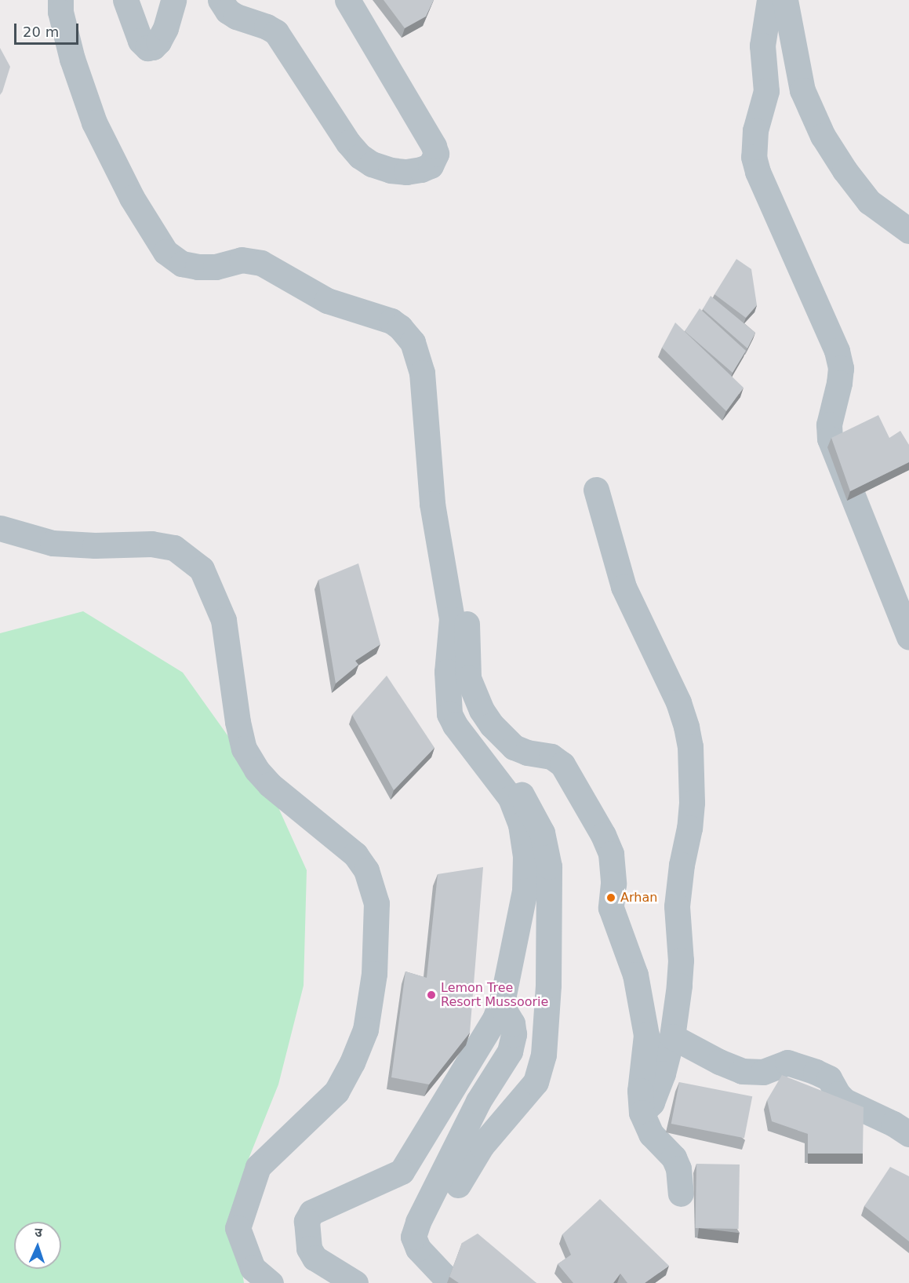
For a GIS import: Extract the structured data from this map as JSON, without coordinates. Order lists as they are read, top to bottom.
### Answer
{
  "places": ["Arhan", "Lemon Tree Resort Mussoorie"],
  "scale_bar": "20 m",
  "north": "top"
}
